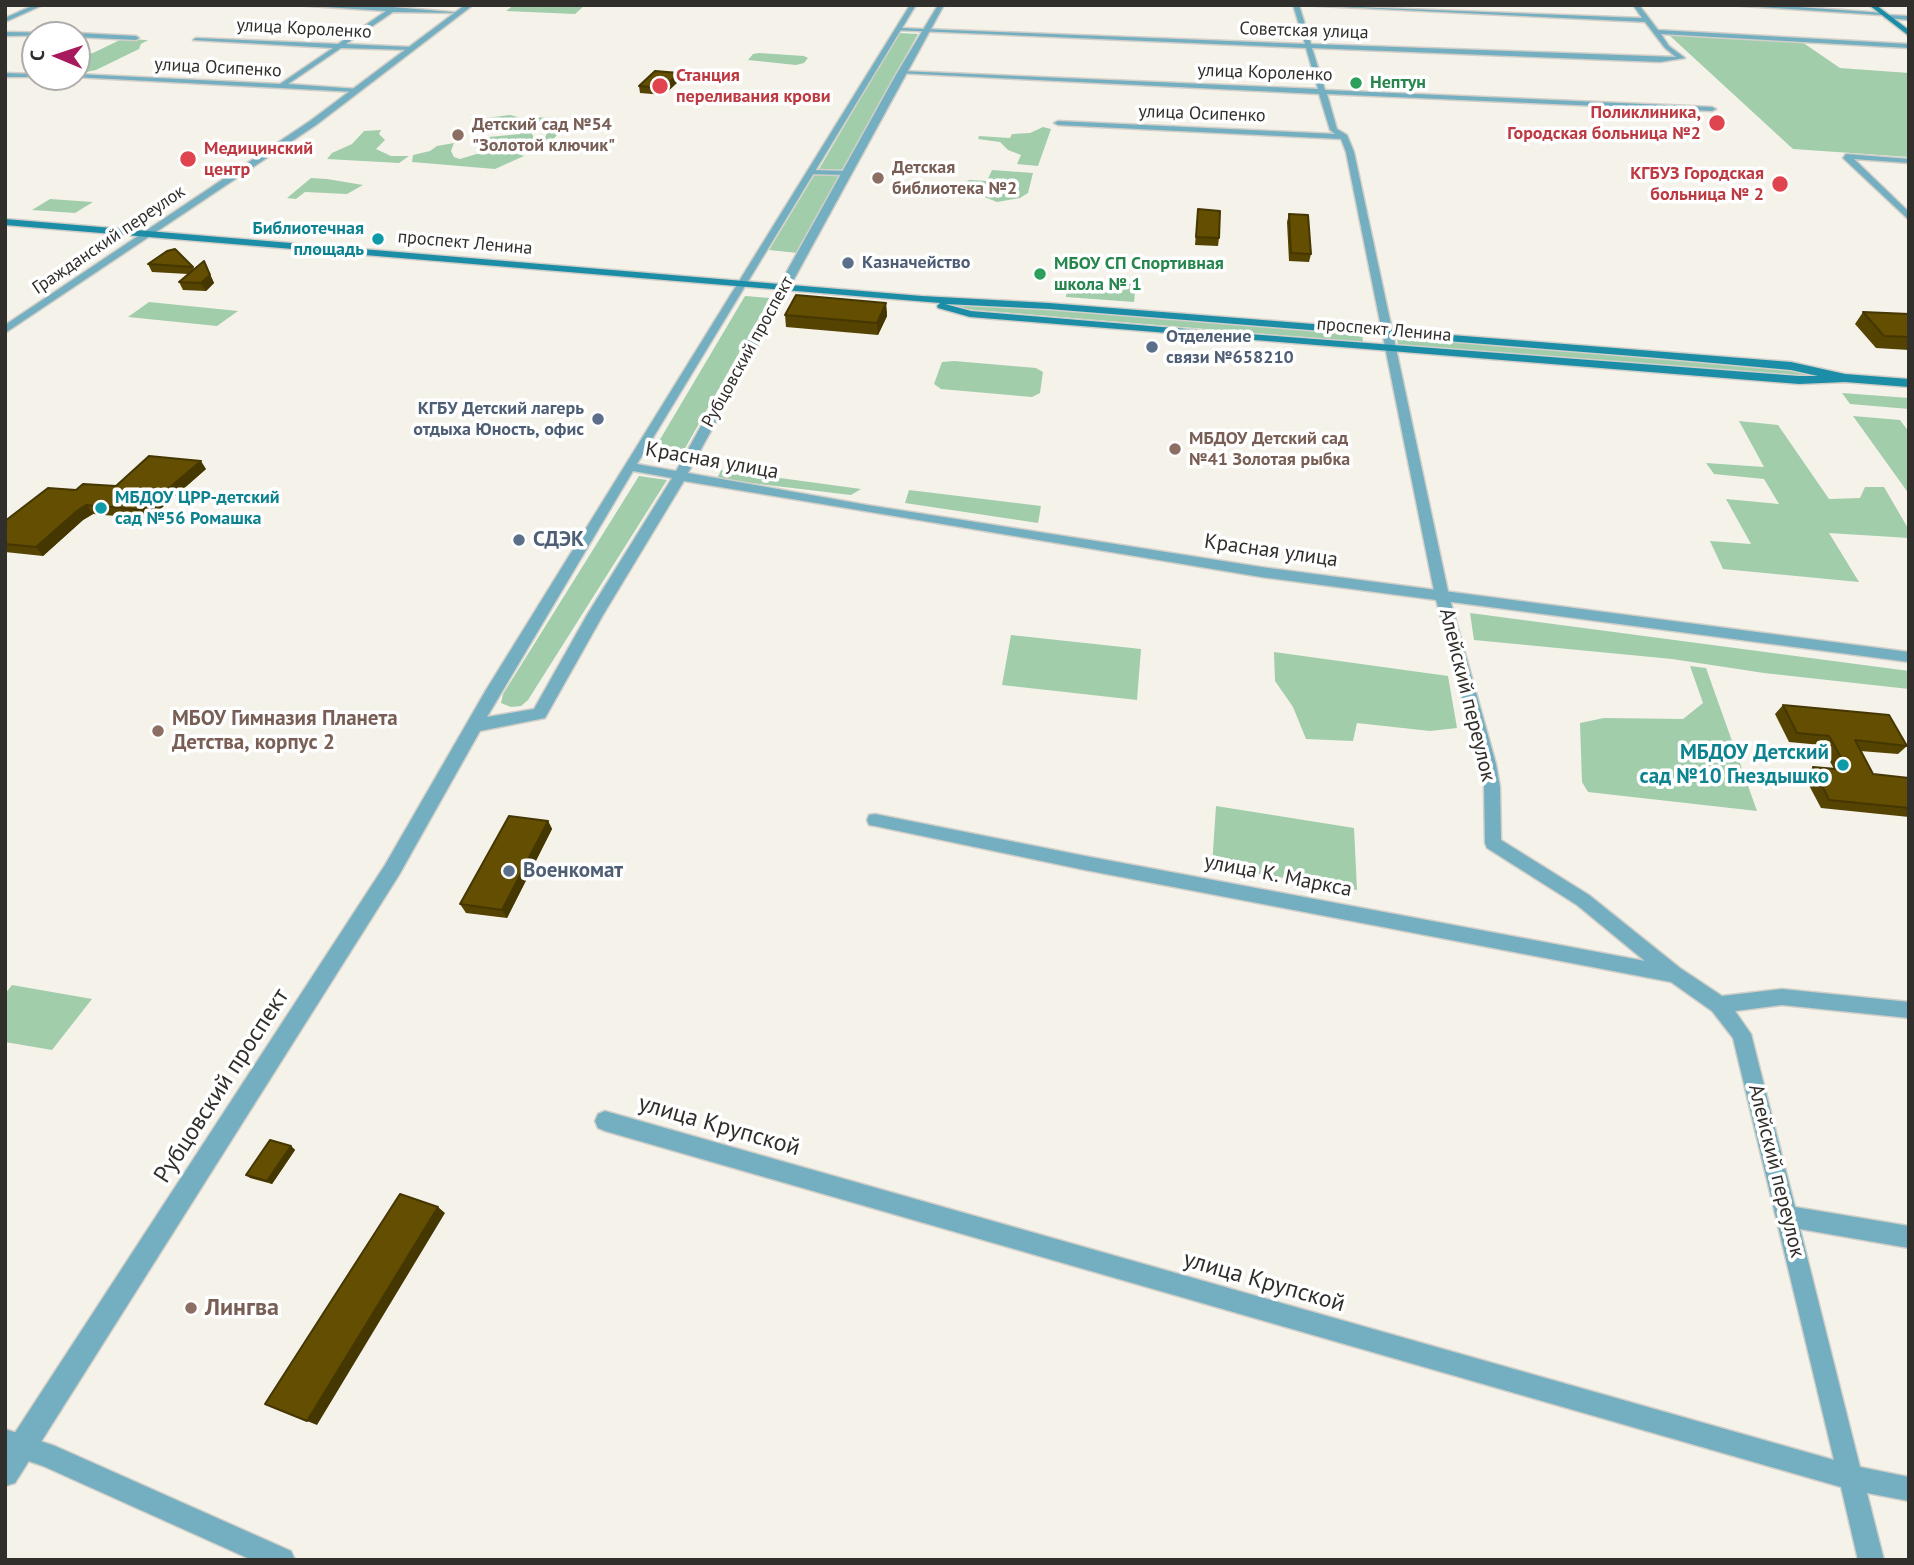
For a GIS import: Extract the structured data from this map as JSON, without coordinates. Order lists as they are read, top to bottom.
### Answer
{
  "streets": {
    "main road": ["проспект Ленина"],
    "street": [
      "улица Короленко",
      "Советская улица",
      "улица Осипенко",
      "Гражданский переулок",
      "Рубцовский проспект",
      "Красная улица",
      "Алейский переулок",
      "улица К. Маркса",
      "улица Крупской"
    ]
  },
  "crossings": [
    ["улица Короленко", "Гражданский переулок"],
    ["улица Короленко", "Рубцовский проспект"],
    ["улица Короленко", "Алейский переулок"],
    ["Советская улица", "Рубцовский проспект"],
    ["Советская улица", "Алейский переулок"],
    ["улица Осипенко", "Гражданский переулок"],
    ["улица Осипенко", "Алейский переулок"],
    ["Гражданский переулок", "проспект Ленина"],
    ["проспект Ленина", "Рубцовский проспект"],
    ["проспект Ленина", "Алейский переулок"],
    ["Рубцовский проспект", "Красная улица"],
    ["Красная улица", "Алейский переулок"],
    ["Алейский переулок", "улица К. Маркса"],
    ["Алейский переулок", "улица Крупской"]
  ],
  "places": [
    "Нептун",
    "Станция переливания крови",
    "Поликлиника, Городская больница №2",
    "Детский сад №54 \"Золотой ключик\"",
    "Медицинский центр",
    "Детская библиотека №2",
    "КГБУЗ Городская больница № 2",
    "Библиотечная площадь",
    "Казначейство",
    "МБОУ СП Спортивная школа № 1",
    "Отделение связи №658210",
    "КГБУ Детский лагерь отдыха Юность, офис",
    "МБДОУ Детский сад №41 Золотая рыбка",
    "МБДОУ ЦРР-детский сад №56 Ромашка",
    "СДЭК",
    "МБОУ Гимназия Планета Детства, корпус 2",
    "МБДОУ Детский сад №10 Гнездышко",
    "Военкомат",
    "Лингва"
  ],
  "north": "left"
}
